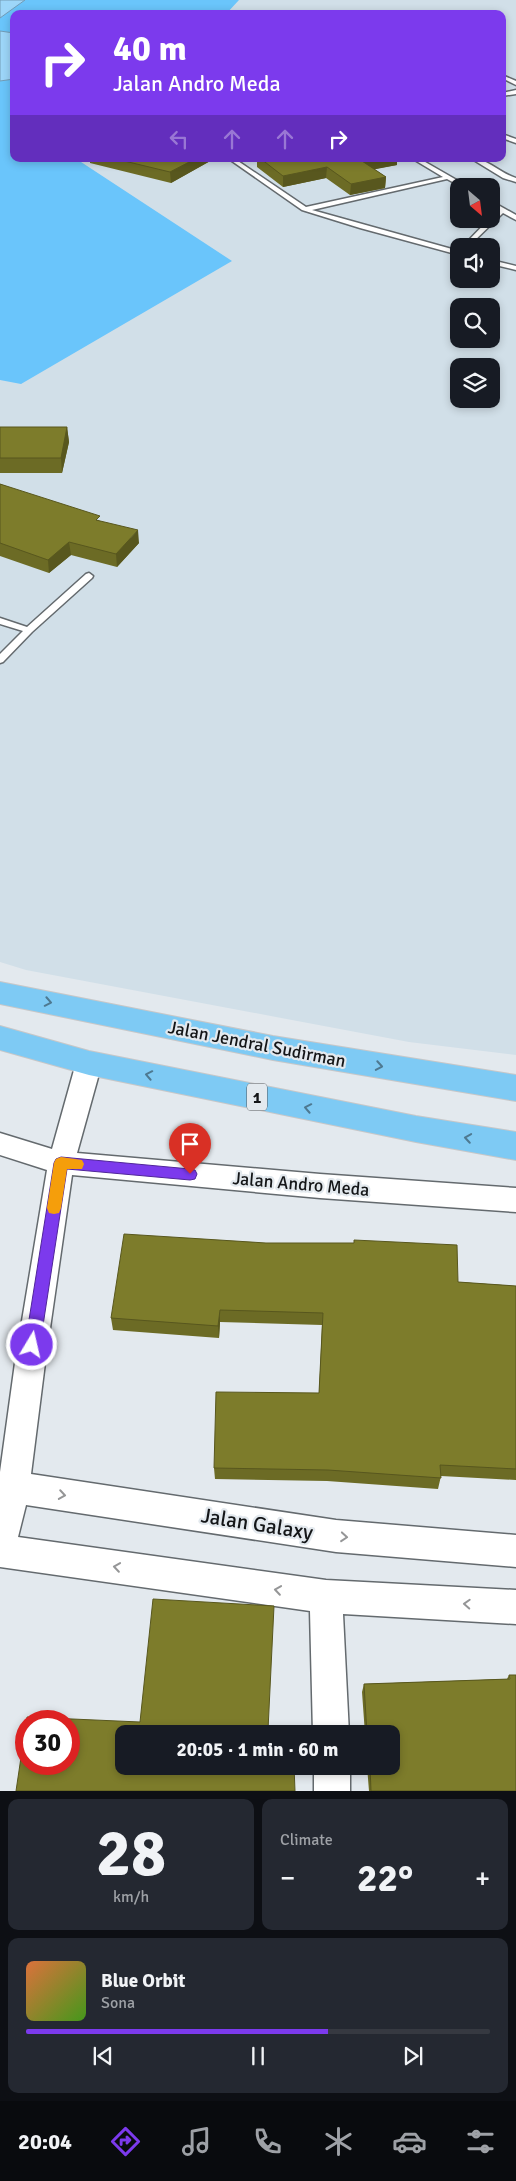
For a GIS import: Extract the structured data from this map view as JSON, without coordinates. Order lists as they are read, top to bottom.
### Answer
{
  "streets": {
    "highway": ["Jalan Jendral Sudirman", "1"],
    "street": ["Jalan Andro Meda", "Jalan Galaxy"]
  },
  "north": "bottom right",
  "page": {
    "turn": ["40 m", "Jalan Andro Meda"],
    "limit": "30",
    "trip": "20:05 · 1 min · 60 m",
    "tile": [
      ["28", "km/h"],
      "Climate"
    ],
    "heat": ["−", "22°", "+"],
    "song": ["Blue Orbit", "Sona"],
    "tabs": "20:04"
  }
}
